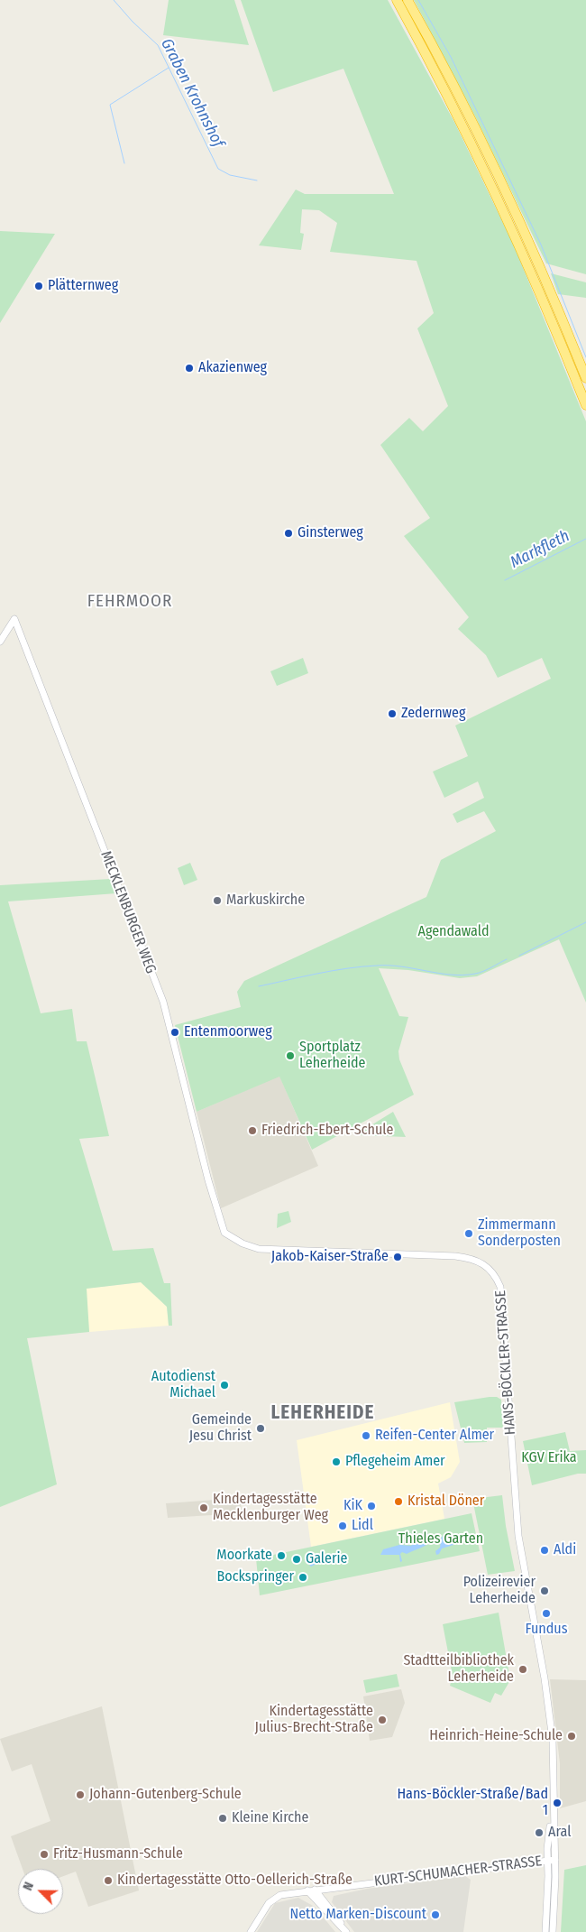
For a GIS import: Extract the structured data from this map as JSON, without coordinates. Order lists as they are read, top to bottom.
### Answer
{
  "streets": {
    "street": ["MECKLENBURGER WEG", "HANS-BÖCKLER-STRASSE", "KURT-SCHUMACHER-STRASSE"]
  },
  "crossings": [
    ["MECKLENBURGER WEG", "HANS-BÖCKLER-STRASSE"],
    ["HANS-BÖCKLER-STRASSE", "KURT-SCHUMACHER-STRASSE"]
  ],
  "districts": ["FEHRMOOR", "LEHERHEIDE"],
  "water": ["Graben Krohnshof", "Markfleth"],
  "parks": ["Agendawald", "KGV Erika", "Thieles Garten"],
  "places": [
    "Plätternweg",
    "Akazienweg",
    "Ginsterweg",
    "Zedernweg",
    "Markuskirche",
    "Entenmoorweg",
    "Sportplatz Leherheide",
    "Friedrich-Ebert-Schule",
    "Zimmermann Sonderposten",
    "Jakob-Kaiser-Straße",
    "Autodienst Michael",
    "Gemeinde Jesu Christ",
    "Reifen-Center Almer",
    "Pflegeheim Amer",
    "Kristal Döner",
    "KiK",
    "Kindertagesstätte Mecklenburger Weg",
    "Lidl",
    "Aldi",
    "Moorkate",
    "Galerie",
    "Bockspringer",
    "Polizeirevier Leherheide",
    "Fundus",
    "Stadtteilbibliothek Leherheide",
    "Kindertagesstätte Julius-Brecht-Straße",
    "Heinrich-Heine-Schule",
    "Johann-Gutenberg-Schule",
    "Hans-Böckler-Straße/Bad 1",
    "Kleine Kirche",
    "Aral",
    "Fritz-Husmann-Schule",
    "Kindertagesstätte Otto-Oellerich-Straße",
    "Netto Marken-Discount"
  ],
  "north": "top left"
}
